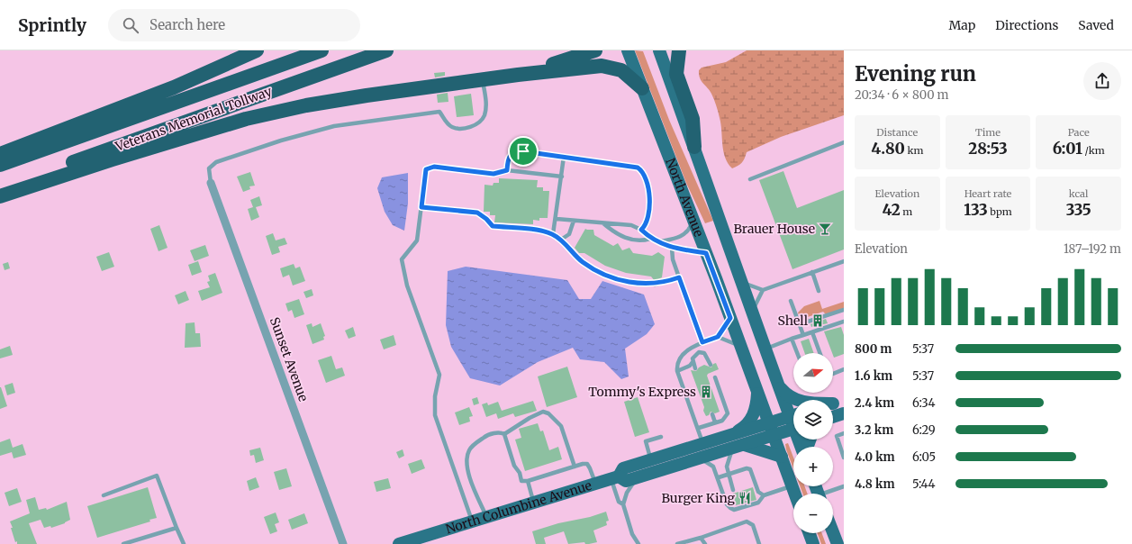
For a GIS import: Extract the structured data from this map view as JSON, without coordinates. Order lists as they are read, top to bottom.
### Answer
{
  "streets": {
    "highway": ["Veterans Memorial Tollway"],
    "main road": ["North Avenue", "North Columbine Avenue"],
    "street": ["Sunset Avenue"]
  },
  "crossings": [
    ["North Avenue", "North Columbine Avenue"]
  ],
  "places": {
    "bar": ["Brauer House"],
    "building": ["Shell", "Tommy's Express"],
    "restaurant": ["Burger King"]
  },
  "north": "right",
  "page": {
    "header": "Sprintly",
    "search": "Search here",
    "nav": ["Map", "Directions", "Saved"],
    "heading": ["Evening run", "20:34 · 6 × 800 m"],
    "stats": [
      ["Distance", "4.80 km"],
      ["Time", "28:53"],
      ["Pace", "6:01 /km"],
      ["Elevation", "42 m"],
      ["Heart rate", "133 bpm"],
      ["kcal", "335"]
    ],
    "chart": ["Elevation", "187–192 m"],
    "list": [
      {
        "name": "800 m",
        "note": "5:37"
      },
      {
        "name": "1.6 km",
        "note": "5:37"
      },
      {
        "name": "2.4 km",
        "note": "6:34"
      },
      {
        "name": "3.2 km",
        "note": "6:29"
      },
      {
        "name": "4.0 km",
        "note": "6:05"
      },
      {
        "name": "4.8 km",
        "note": "5:44"
      }
    ],
    "map_buttons": ["+", "−"]
  }
}
